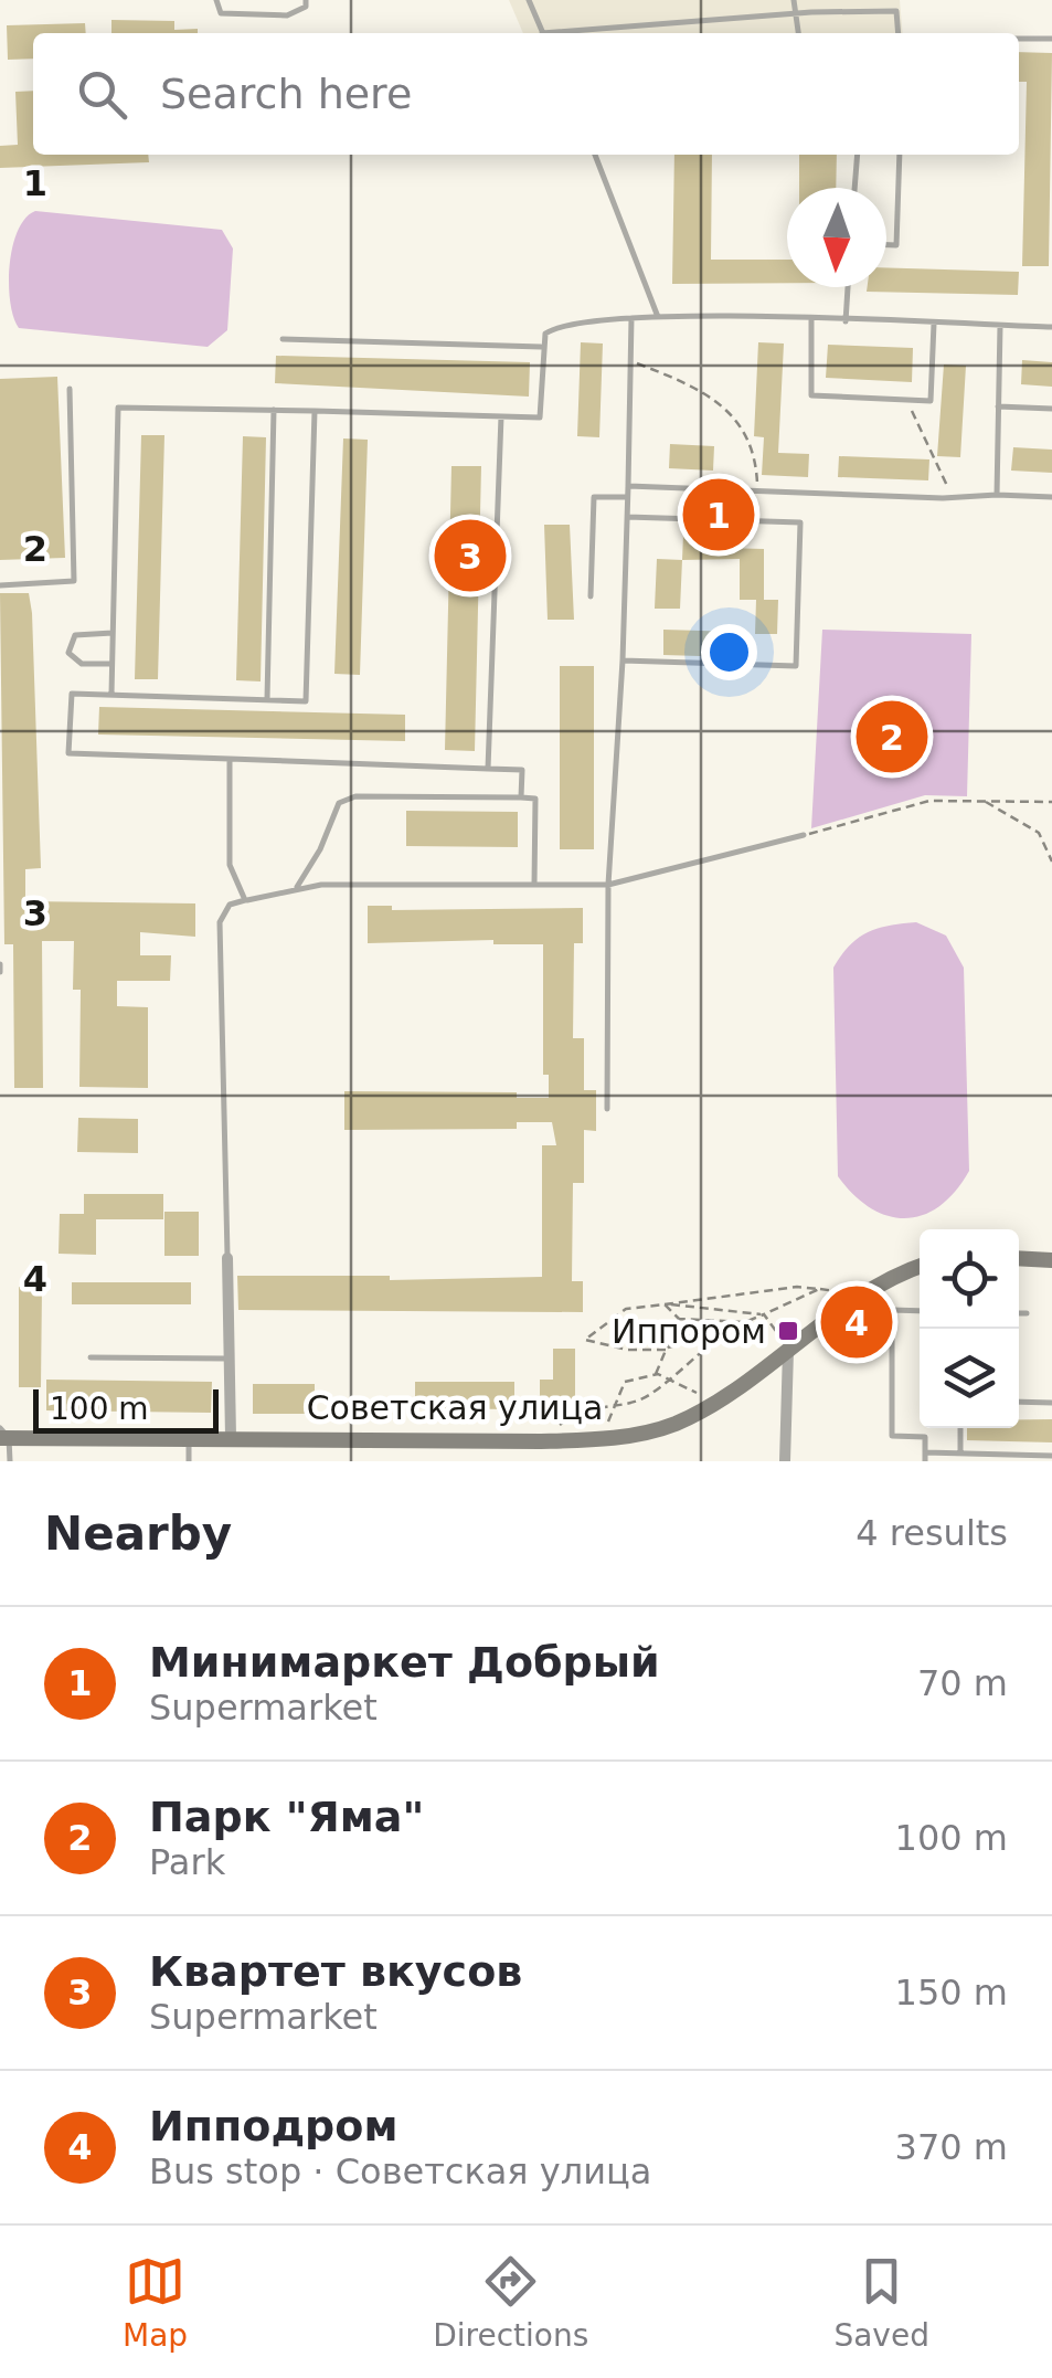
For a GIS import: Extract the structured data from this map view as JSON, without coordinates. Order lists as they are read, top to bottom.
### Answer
{
  "streets": {
    "main road": ["Советская улица"]
  },
  "places": {
    "transit": ["Иппором"]
  },
  "scale_bar": "100 m",
  "north": "bottom",
  "page": {
    "search": "Search here",
    "pins": [
      "1",
      "3",
      "2",
      "4"
    ],
    "scale": "100 m",
    "heading": ["Nearby", "4 results"],
    "list": [
      {
        "mark": "1",
        "name": "Минимаркет Добрый",
        "note": "Supermarket",
        "value": "70 m"
      },
      {
        "mark": "2",
        "name": "Парк \"Яма\"",
        "note": "Park",
        "value": "100 m"
      },
      {
        "mark": "3",
        "name": "Квартет вкусов",
        "note": "Supermarket",
        "value": "150 m"
      },
      {
        "mark": "4",
        "name": "Ипподром",
        "note": "Bus stop · Советская улица",
        "value": "370 m"
      }
    ],
    "nav": ["Map", "Directions", "Saved"]
  },
  "grid": {
    "rows": [
      "1",
      "2",
      "3",
      "4"
    ]
  }
}
